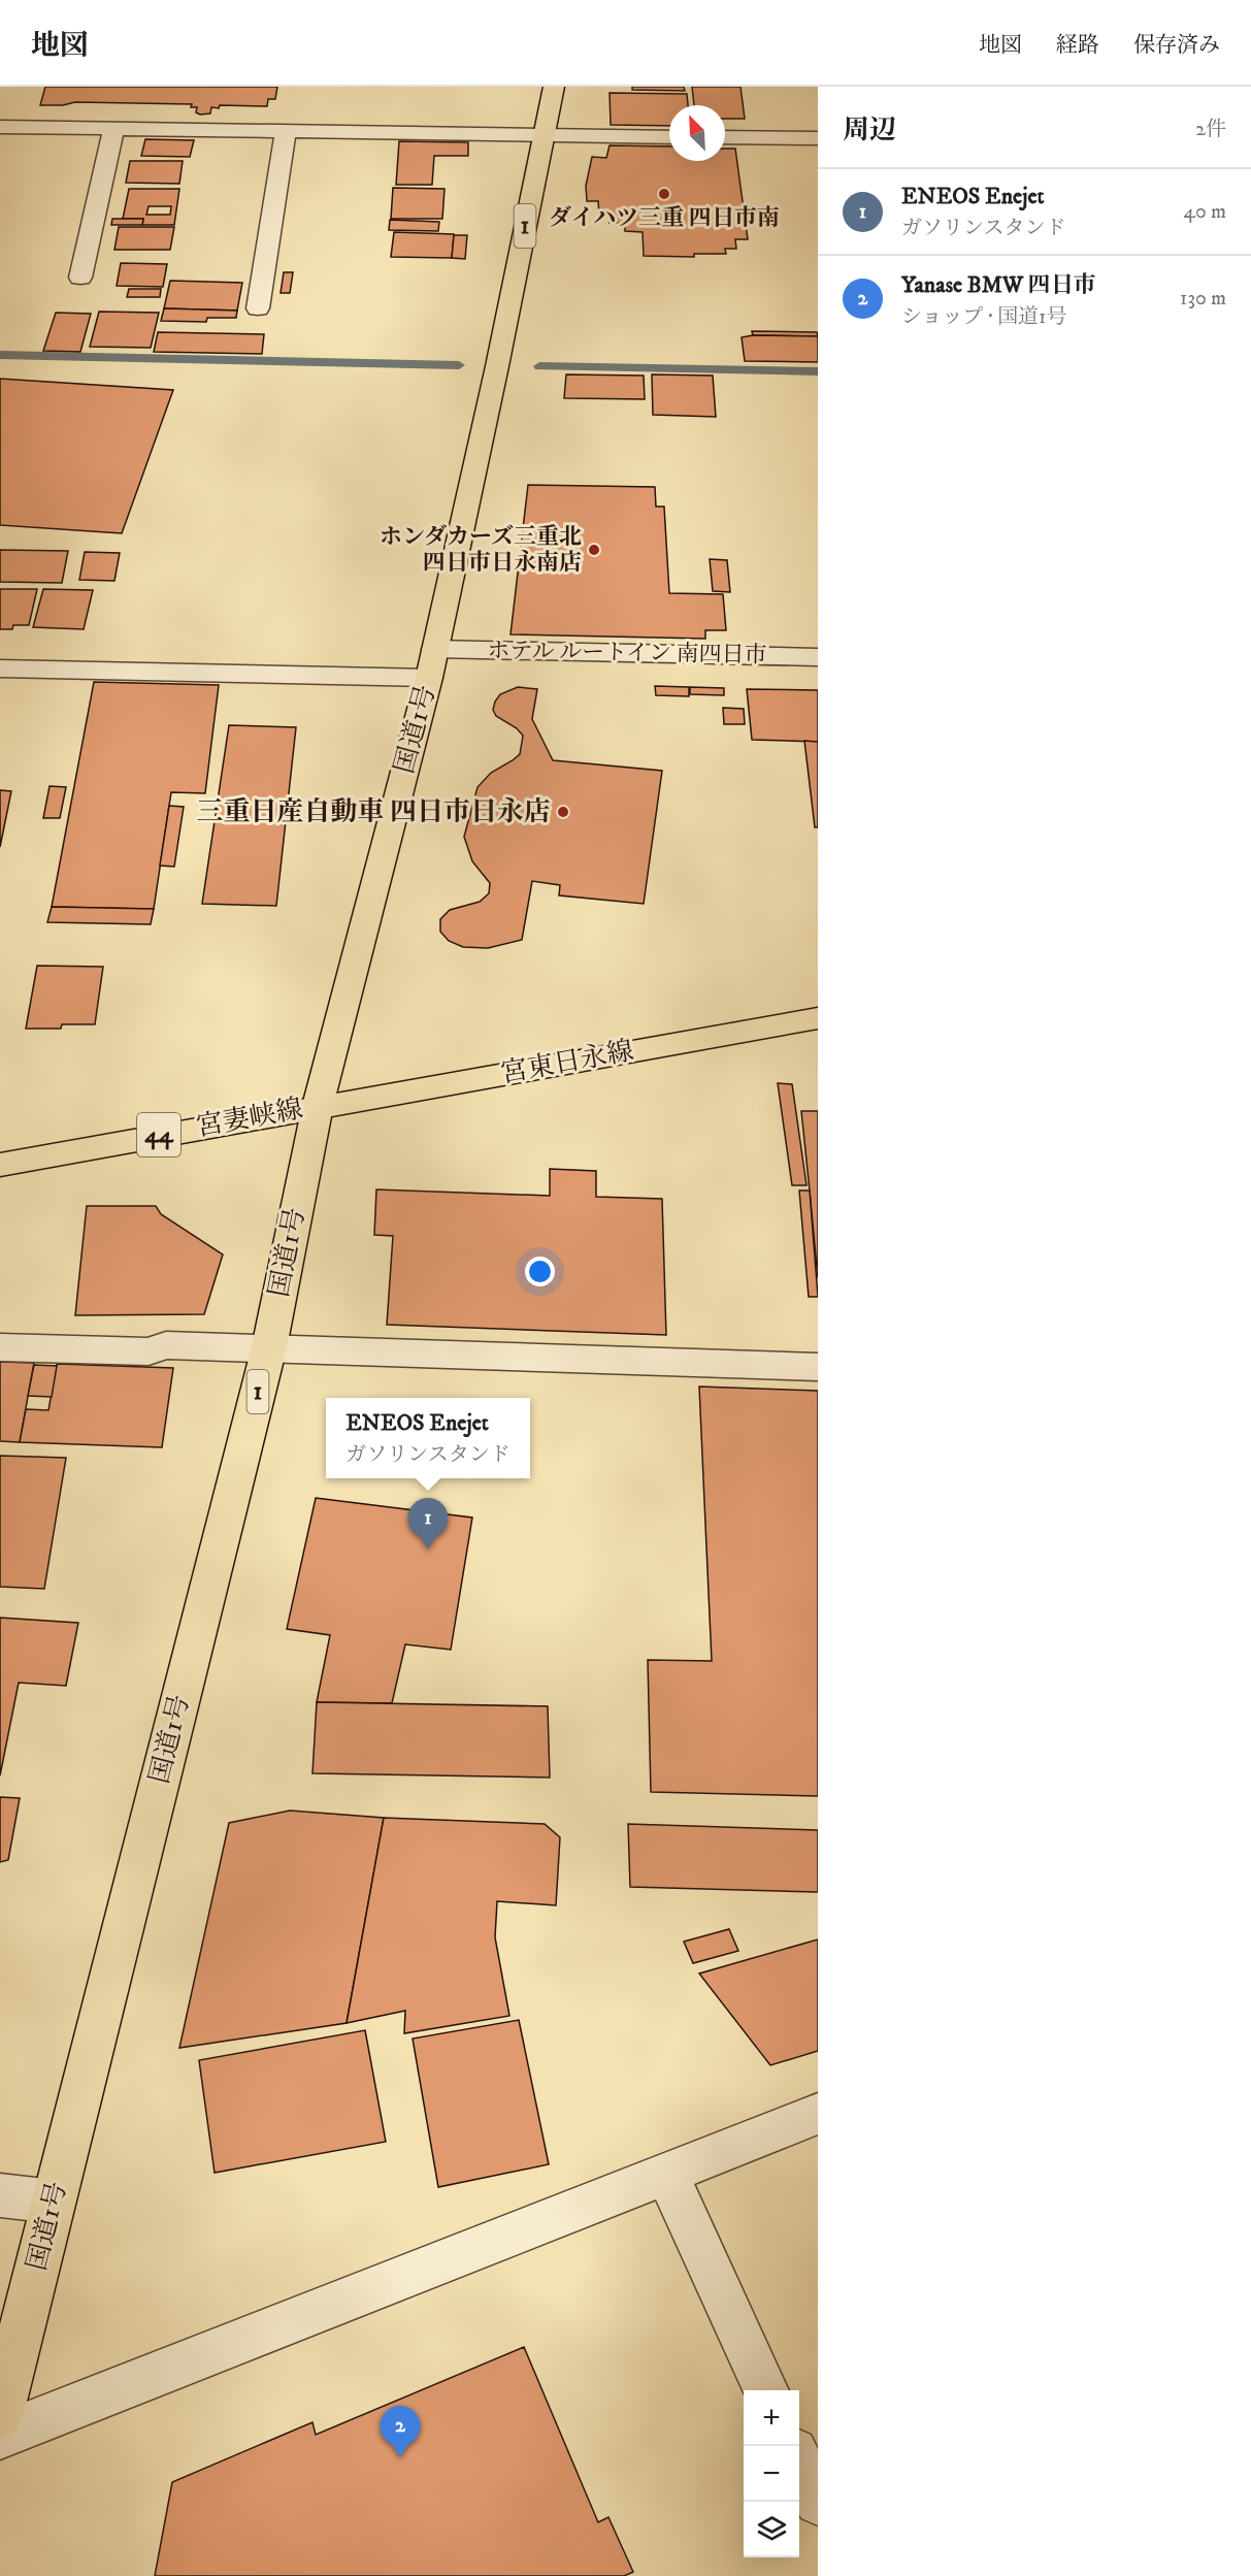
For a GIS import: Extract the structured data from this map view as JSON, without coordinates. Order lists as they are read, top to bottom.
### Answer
{
  "streets": {
    "main road": [
      "1",
      "国道1号",
      "宮東日永線",
      "宮妻峡線",
      "44"
    ],
    "street": ["ホテル ルートイン 南四日市"]
  },
  "crossings": [
    ["ホテル ルートイン 南四日市", "国道1号"],
    ["国道1号", "宮東日永線"],
    ["国道1号", "宮妻峡線"],
    ["宮東日永線", "宮妻峡線"]
  ],
  "places": ["ダイハツ三重 四日市南", "ホンダカーズ三重北 四日市日永南店", "三重日産自動車 四日市日永店"],
  "north": "top left",
  "page": {
    "header": "地図",
    "nav": ["地図", "経路", "保存済み"],
    "heading": ["周辺", "2件"],
    "list": [
      {
        "mark": "1",
        "name": "ENEOS Enejet",
        "note": "ガソリンスタンド",
        "value": "40 m"
      },
      {
        "mark": "2",
        "name": "Yanase BMW 四日市",
        "note": "ショップ · 国道1号",
        "value": "130 m"
      }
    ],
    "popup": ["ENEOS Enejet", "ガソリンスタンド"],
    "pins": ["1", "2"],
    "map_buttons": ["+", "−"]
  }
}
